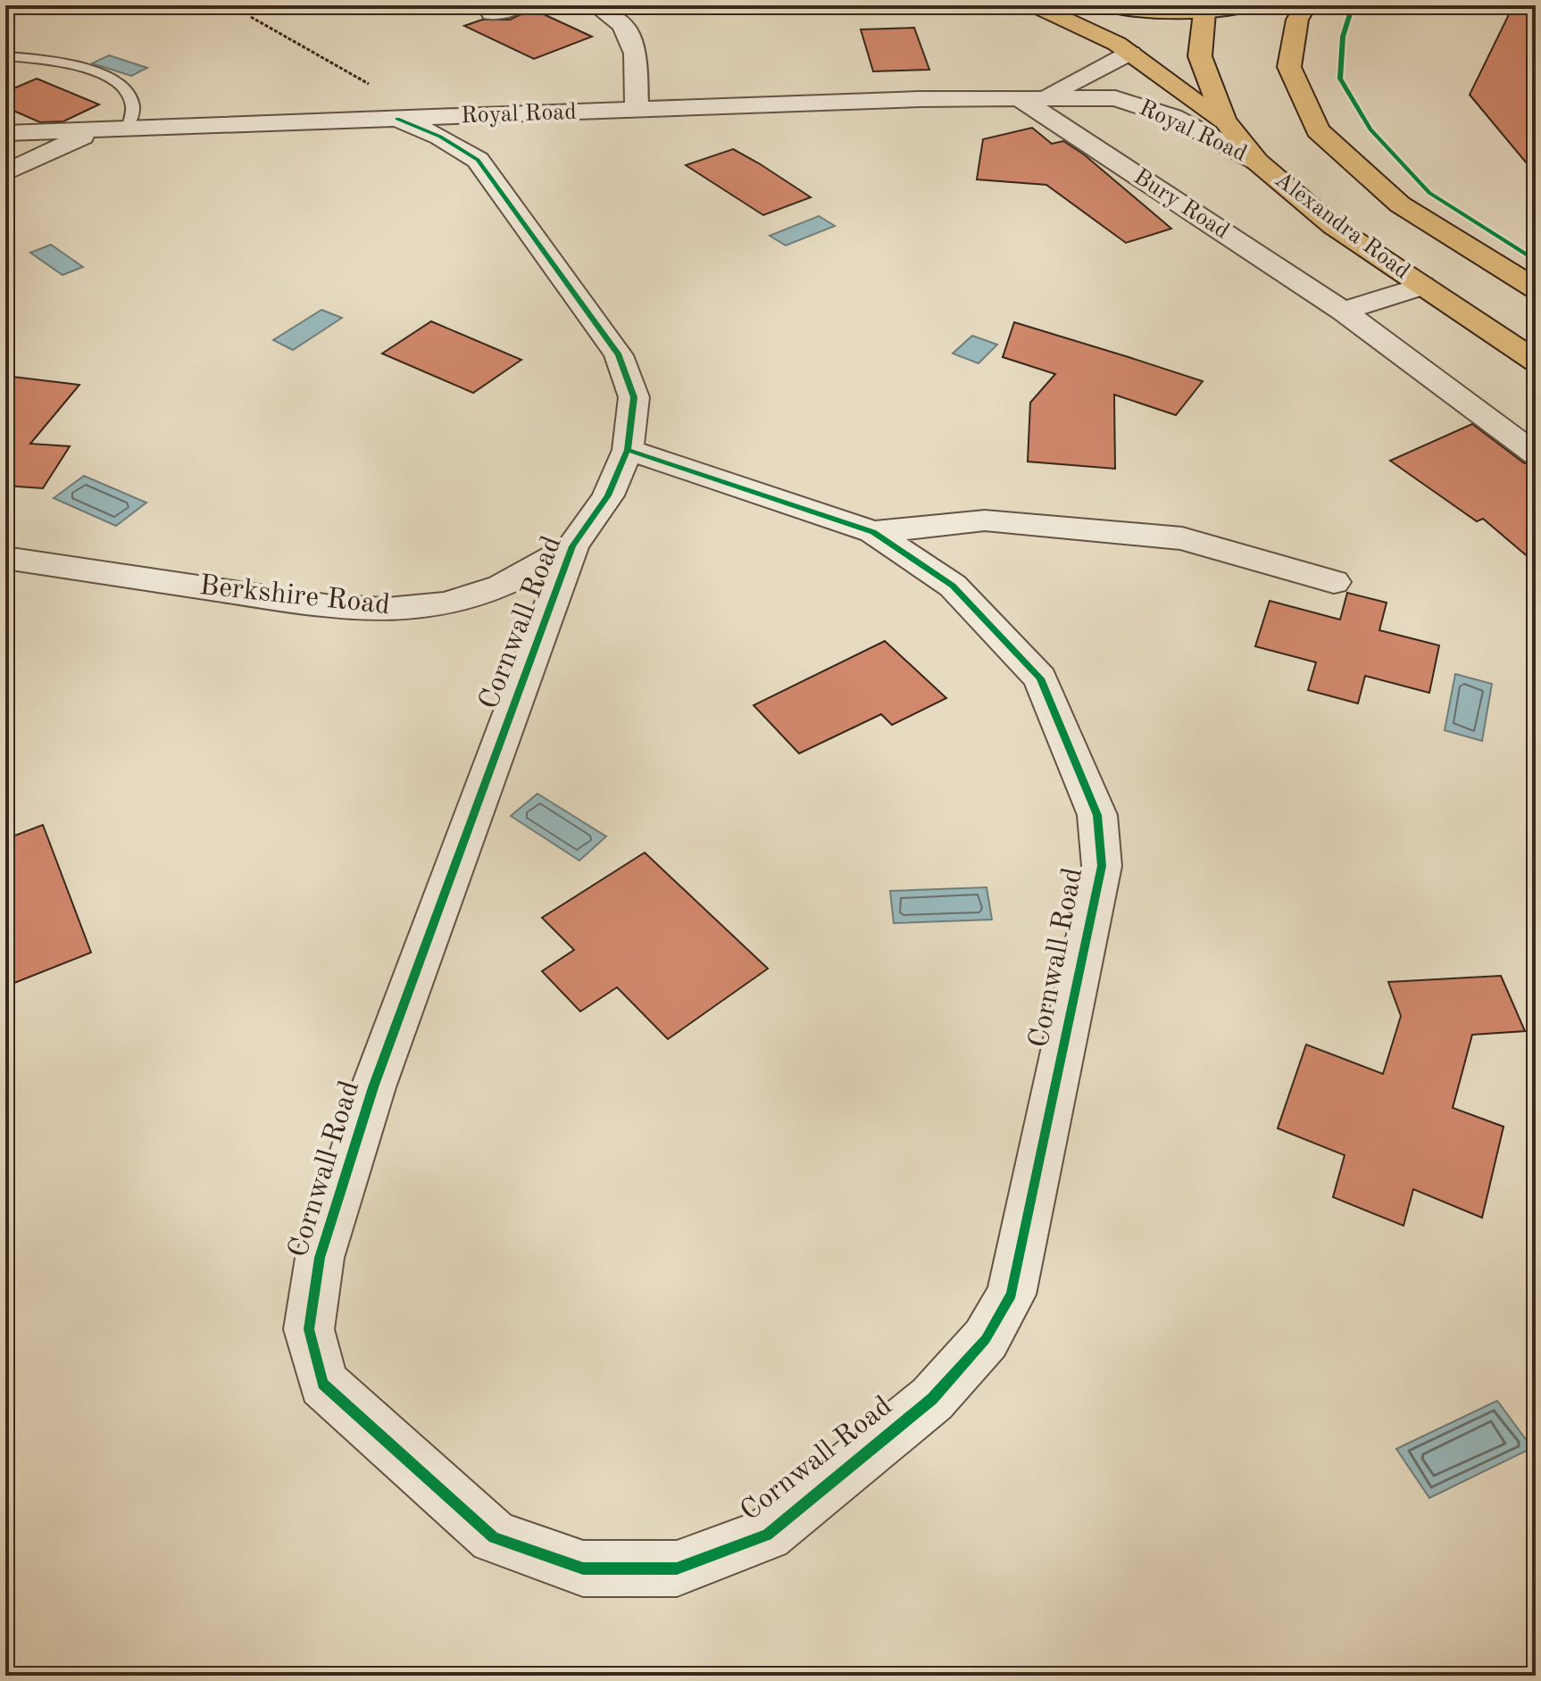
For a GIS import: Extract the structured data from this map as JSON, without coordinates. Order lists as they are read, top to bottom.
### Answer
{
  "streets": {
    "main road": ["Alexandra Road"],
    "street": [
      "Royal Road",
      "Bury Road",
      "Berkshire Road",
      "Cornwall Road"
    ]
  },
  "crossings": [
    ["Royal Road", "Bury Road"],
    ["Royal Road", "Alexandra Road"],
    ["Royal Road", "Cornwall Road"],
    ["Berkshire Road", "Cornwall Road"]
  ]
}
